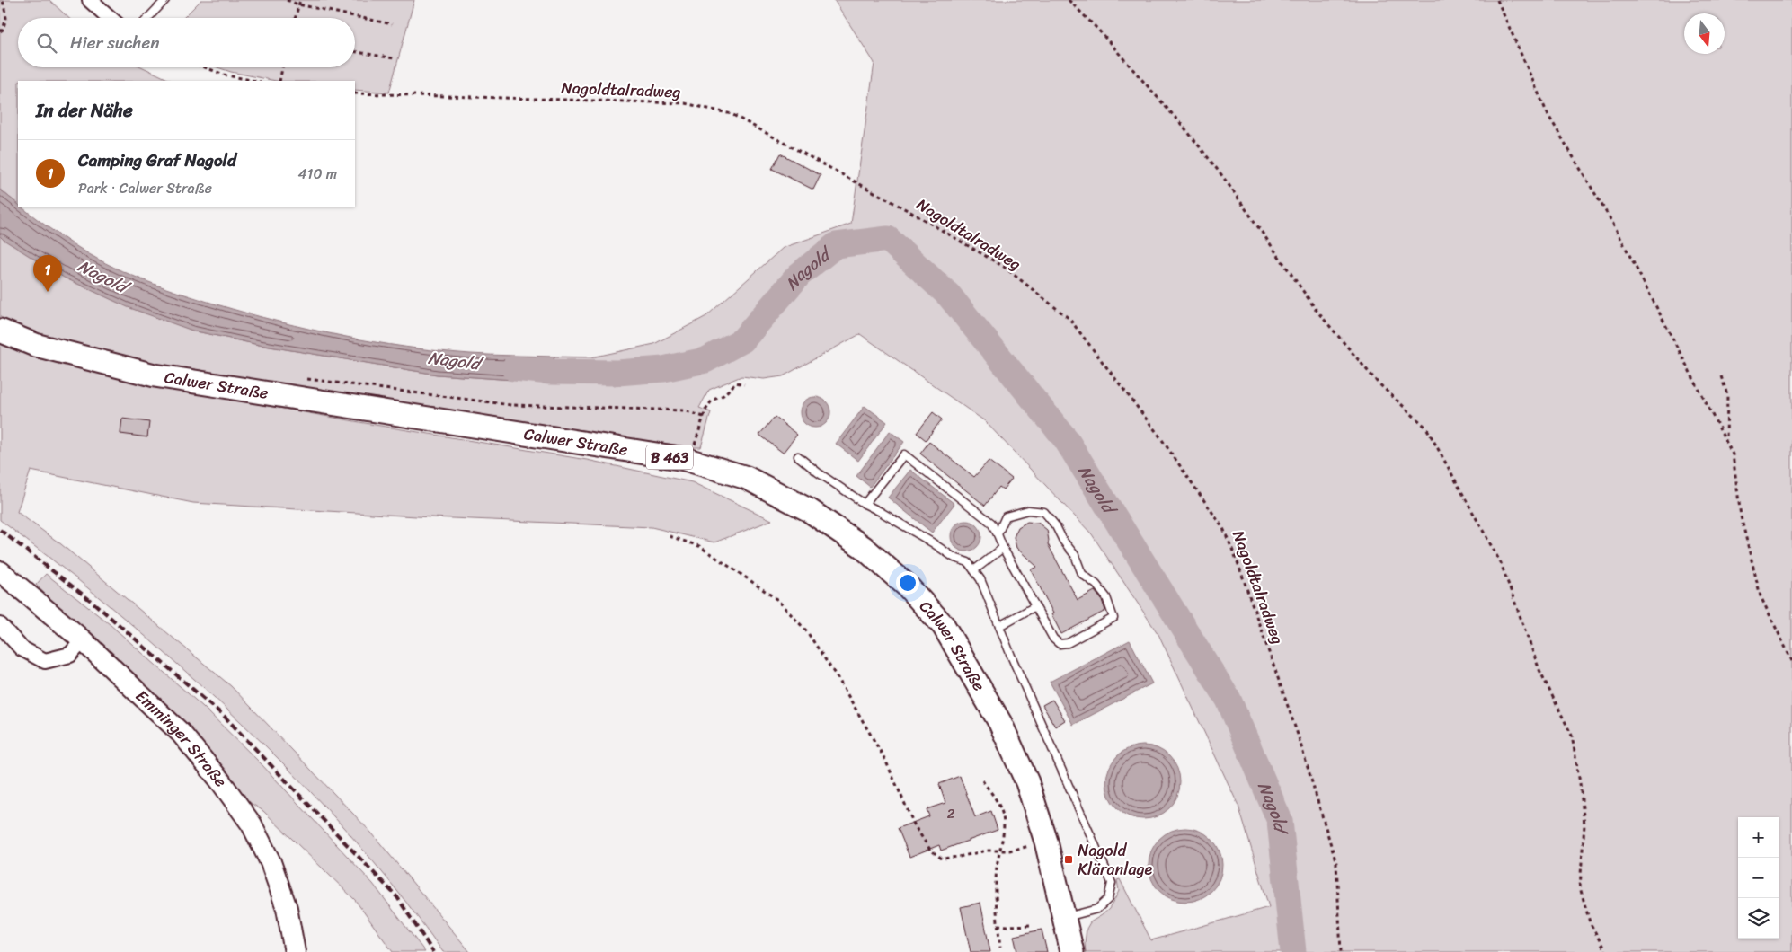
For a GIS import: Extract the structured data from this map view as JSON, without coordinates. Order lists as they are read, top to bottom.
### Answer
{
  "streets": {
    "main road": ["Calwer Straße", "B 463"],
    "street": ["Emminger Straße"],
    "path": ["Nagoldtalradweg"]
  },
  "water": ["Nagold"],
  "places": {
    "transit": ["Nagold Kläranlage"]
  },
  "house_numbers": ["2"],
  "north": "bottom",
  "page": {
    "search": "Hier suchen",
    "heading": "In der Nähe",
    "list": [
      {
        "mark": "1",
        "name": "Camping Graf Nagold",
        "note": "Park · Calwer Straße",
        "value": "410 m"
      }
    ],
    "pins": "1",
    "map_buttons": ["+", "−"]
  }
}
